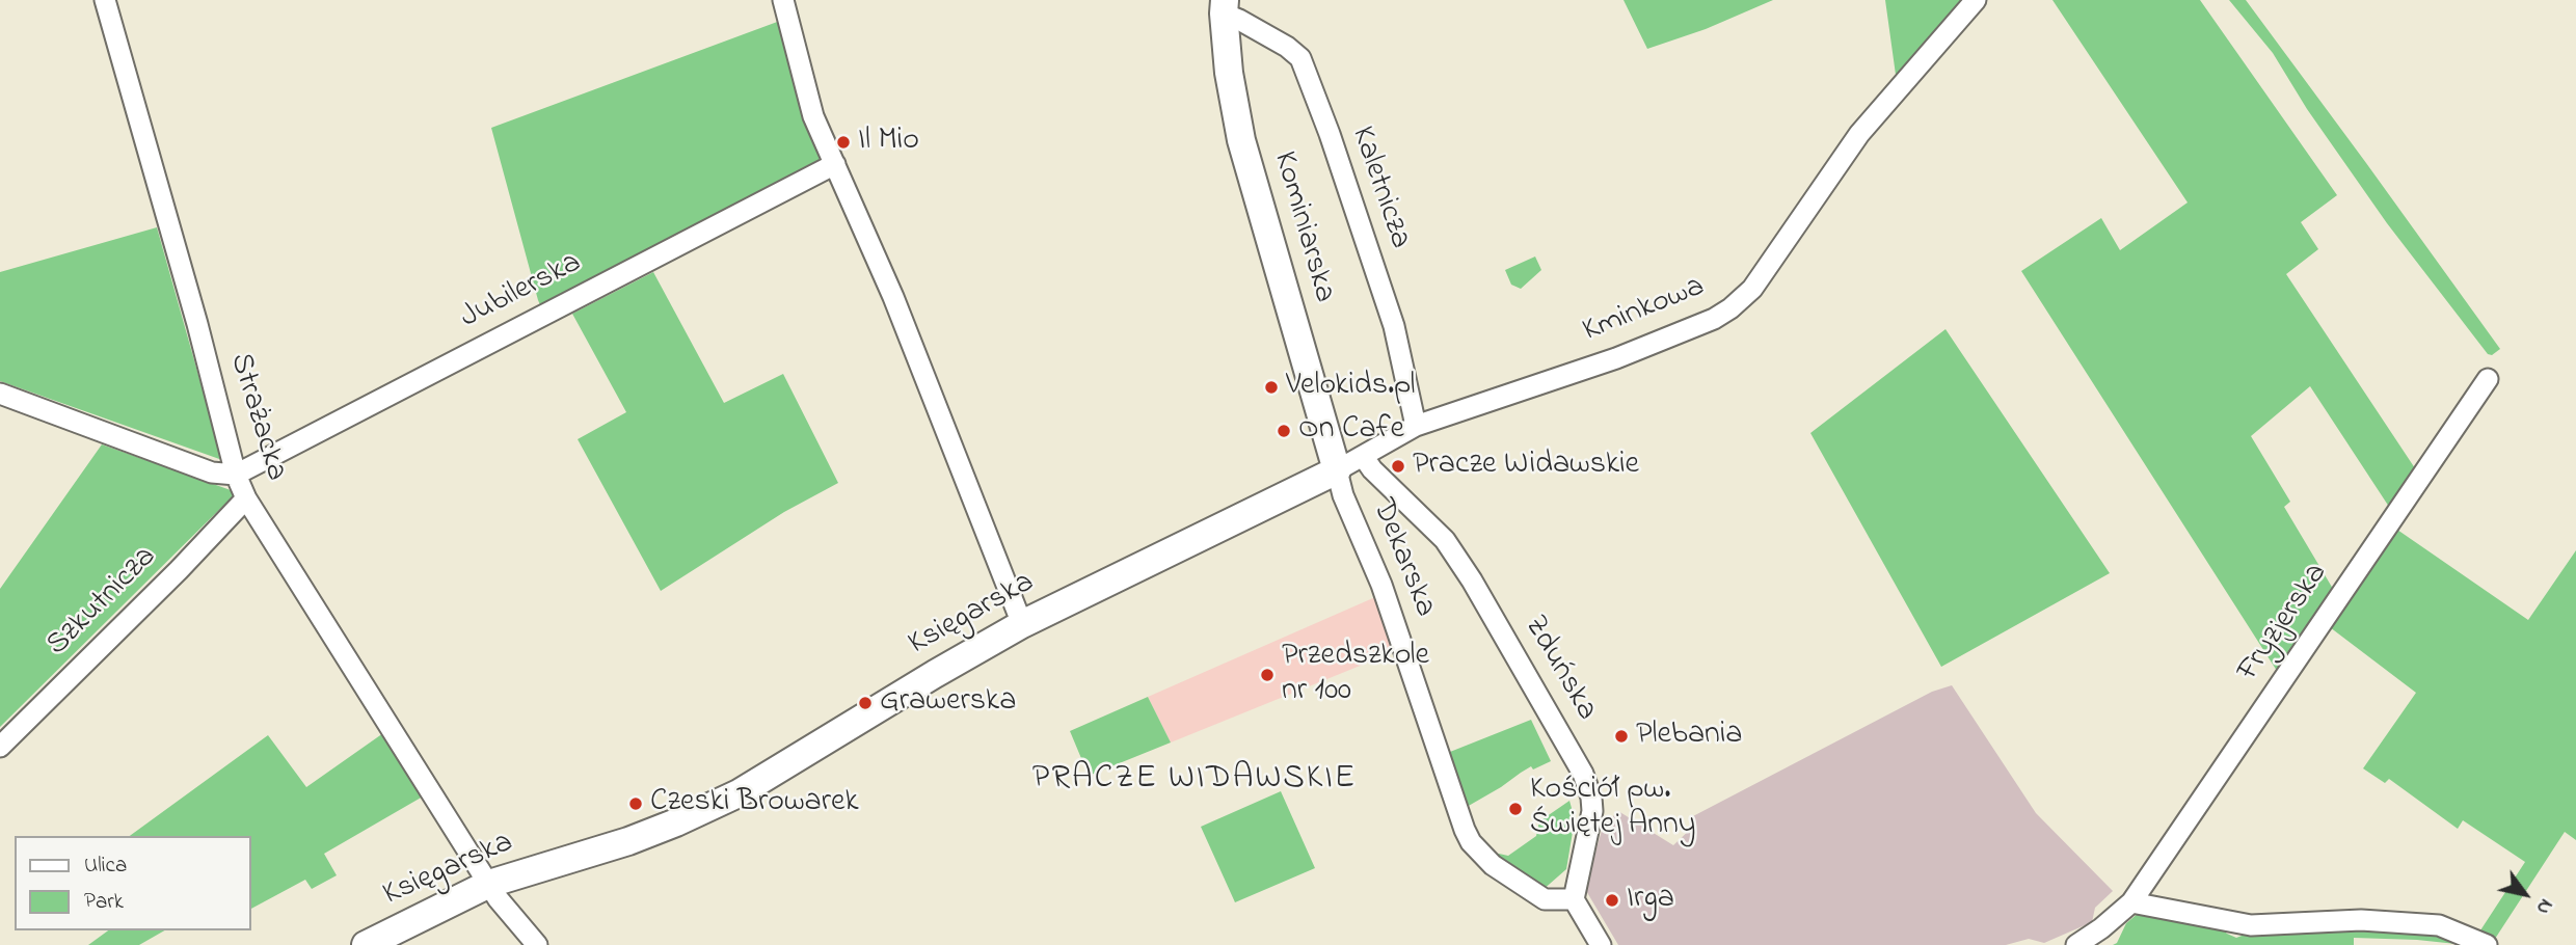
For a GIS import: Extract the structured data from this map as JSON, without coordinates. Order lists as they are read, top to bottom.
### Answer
{
  "streets": {
    "street": [
      "Kaletnicza",
      "Kominiarska",
      "Jubilerska",
      "Kminkowa",
      "Strażacka",
      "Dekarska",
      "Szkutnicza",
      "Księgarska",
      "Fryzjerska",
      "Zduńska"
    ]
  },
  "crossings": [
    ["Kaletnicza", "Kominiarska"],
    ["Kaletnicza", "Kminkowa"],
    ["Kominiarska", "Kminkowa"],
    ["Kominiarska", "Dekarska"],
    ["Kominiarska", "Księgarska"],
    ["Jubilerska", "Strażacka"],
    ["Kminkowa", "Dekarska"],
    ["Kminkowa", "Księgarska"],
    ["Kminkowa", "Zduńska"],
    ["Strażacka", "Szkutnicza"],
    ["Strażacka", "Księgarska"],
    ["Dekarska", "Księgarska"],
    ["Dekarska", "Zduńska"]
  ],
  "districts": ["PRACZE WIDAWSKIE"],
  "places": [
    "Il Mio",
    "Velokids.pl",
    "On Cafe",
    "Pracze Widawskie",
    "Przedszkole nr 100",
    "Grawerska",
    "Plebania",
    "Czeski Browarek",
    "Kościół pw. Świętej Anny",
    "Irga"
  ],
  "legend": ["Ulica", "Park"],
  "north": "bottom right"
}
